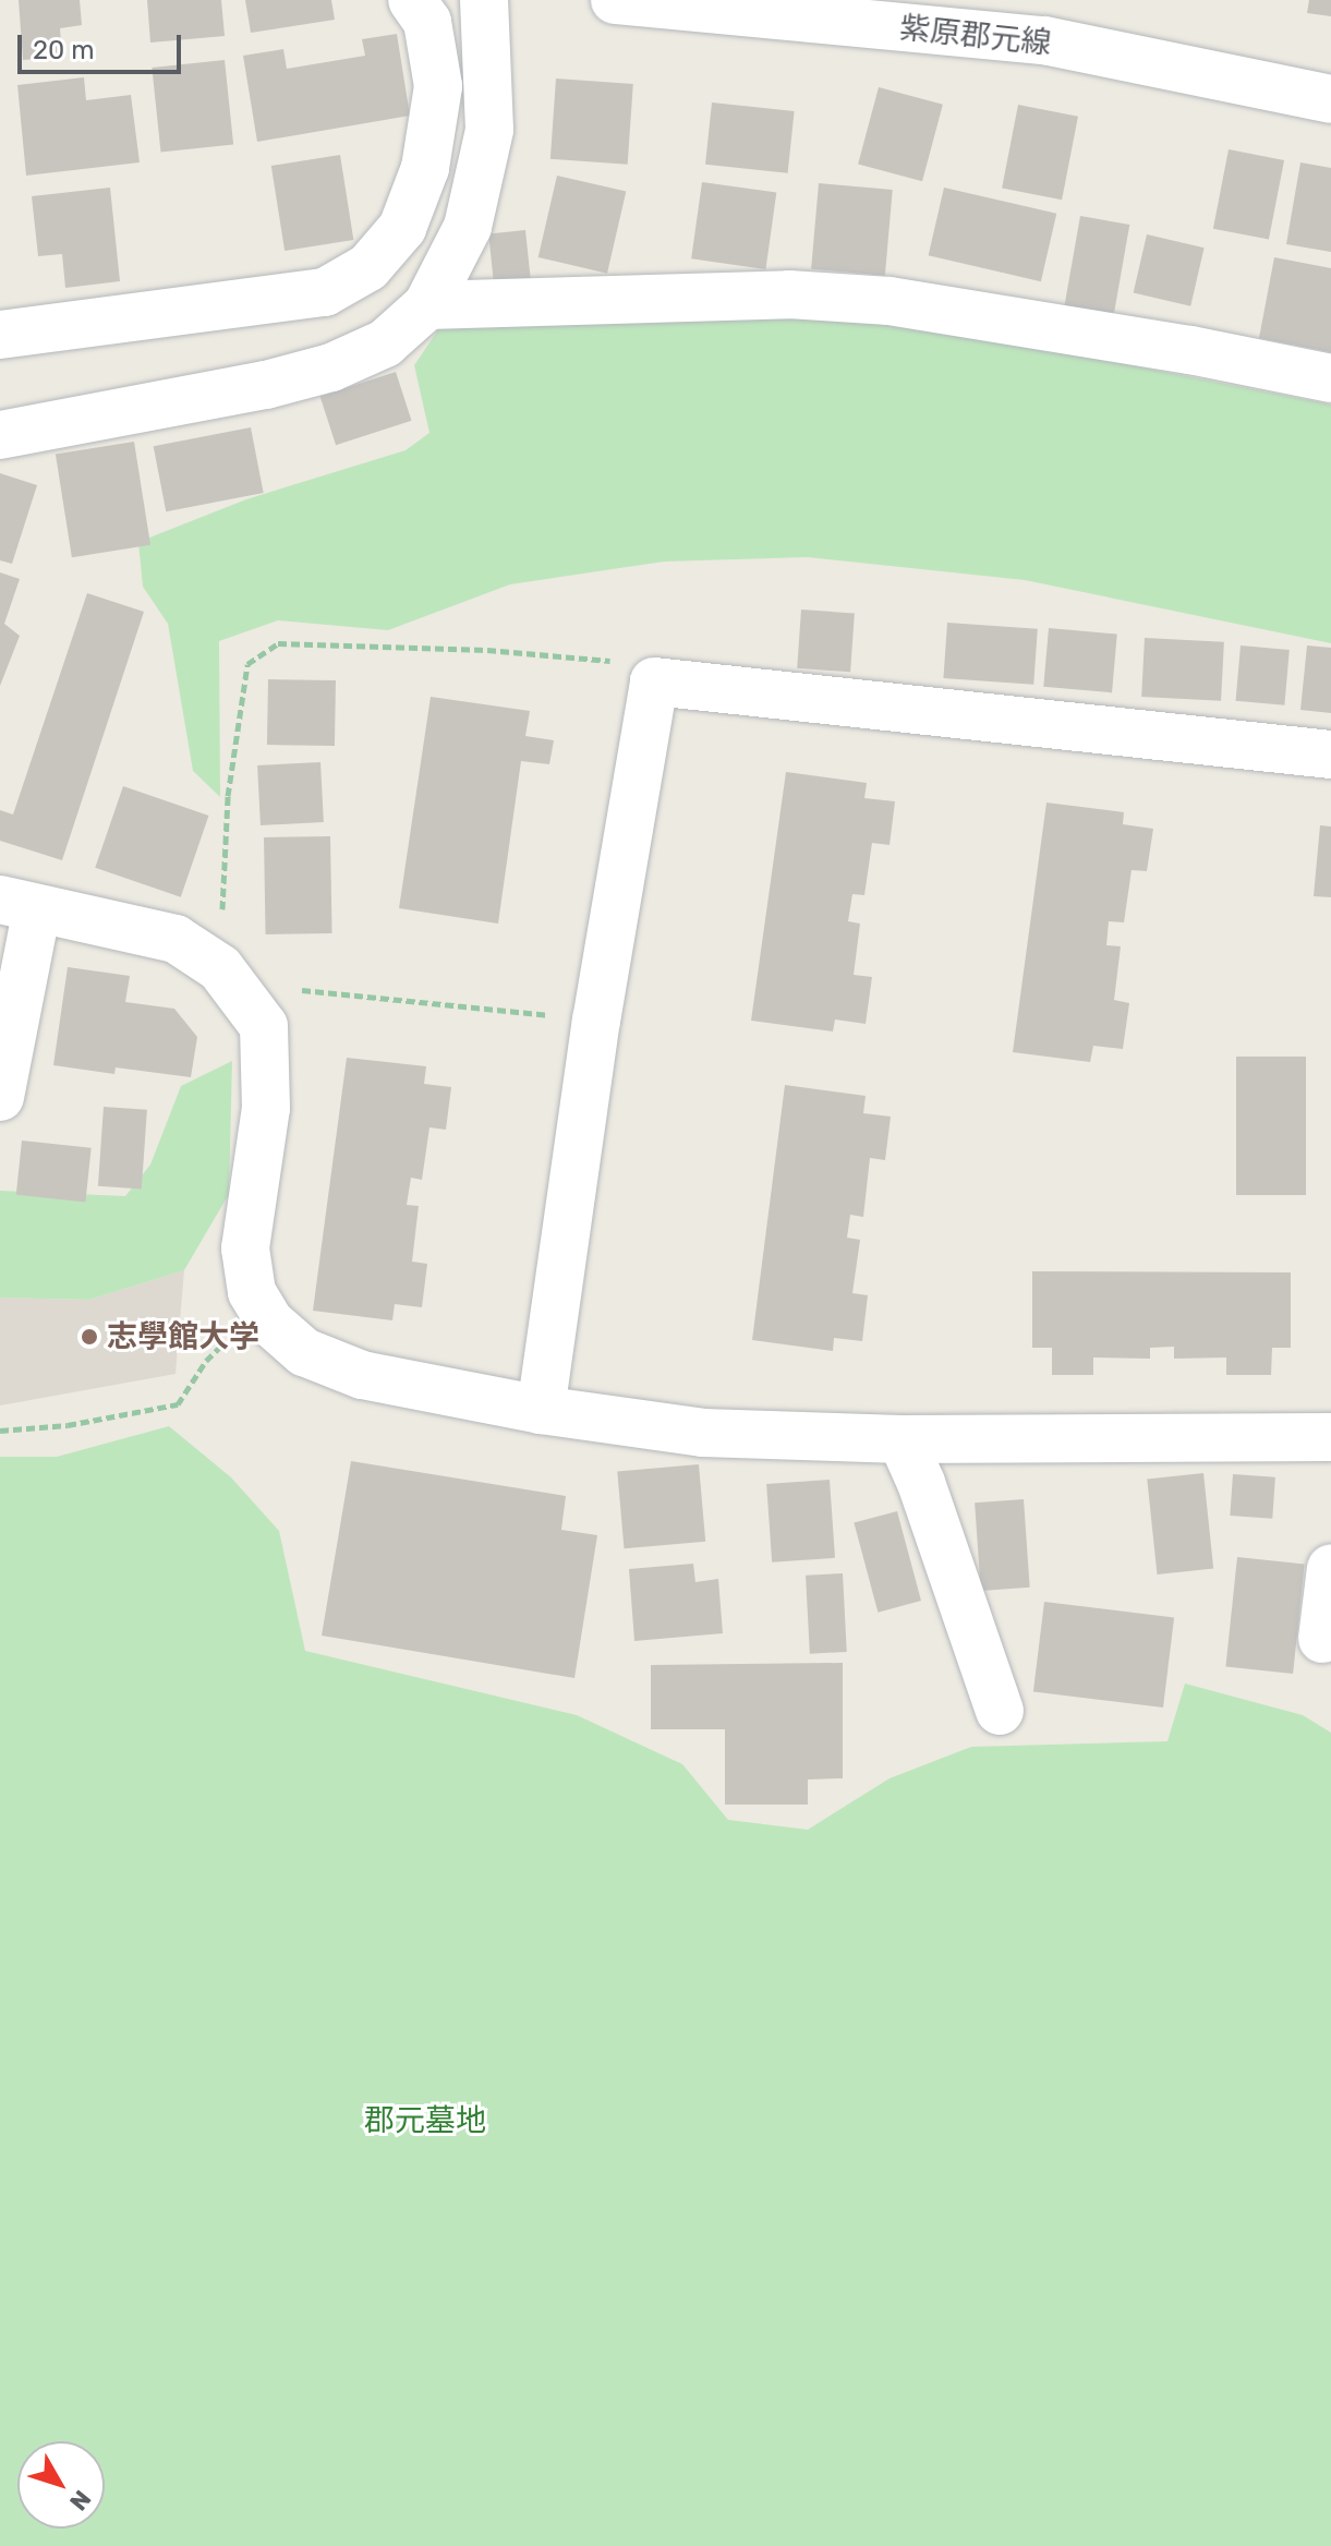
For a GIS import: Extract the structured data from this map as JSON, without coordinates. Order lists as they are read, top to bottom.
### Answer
{
  "streets": {
    "street": ["紫原郡元線"]
  },
  "parks": ["郡元墓地"],
  "places": ["志學館大学"],
  "scale_bar": "20 m",
  "north": "bottom right"
}
